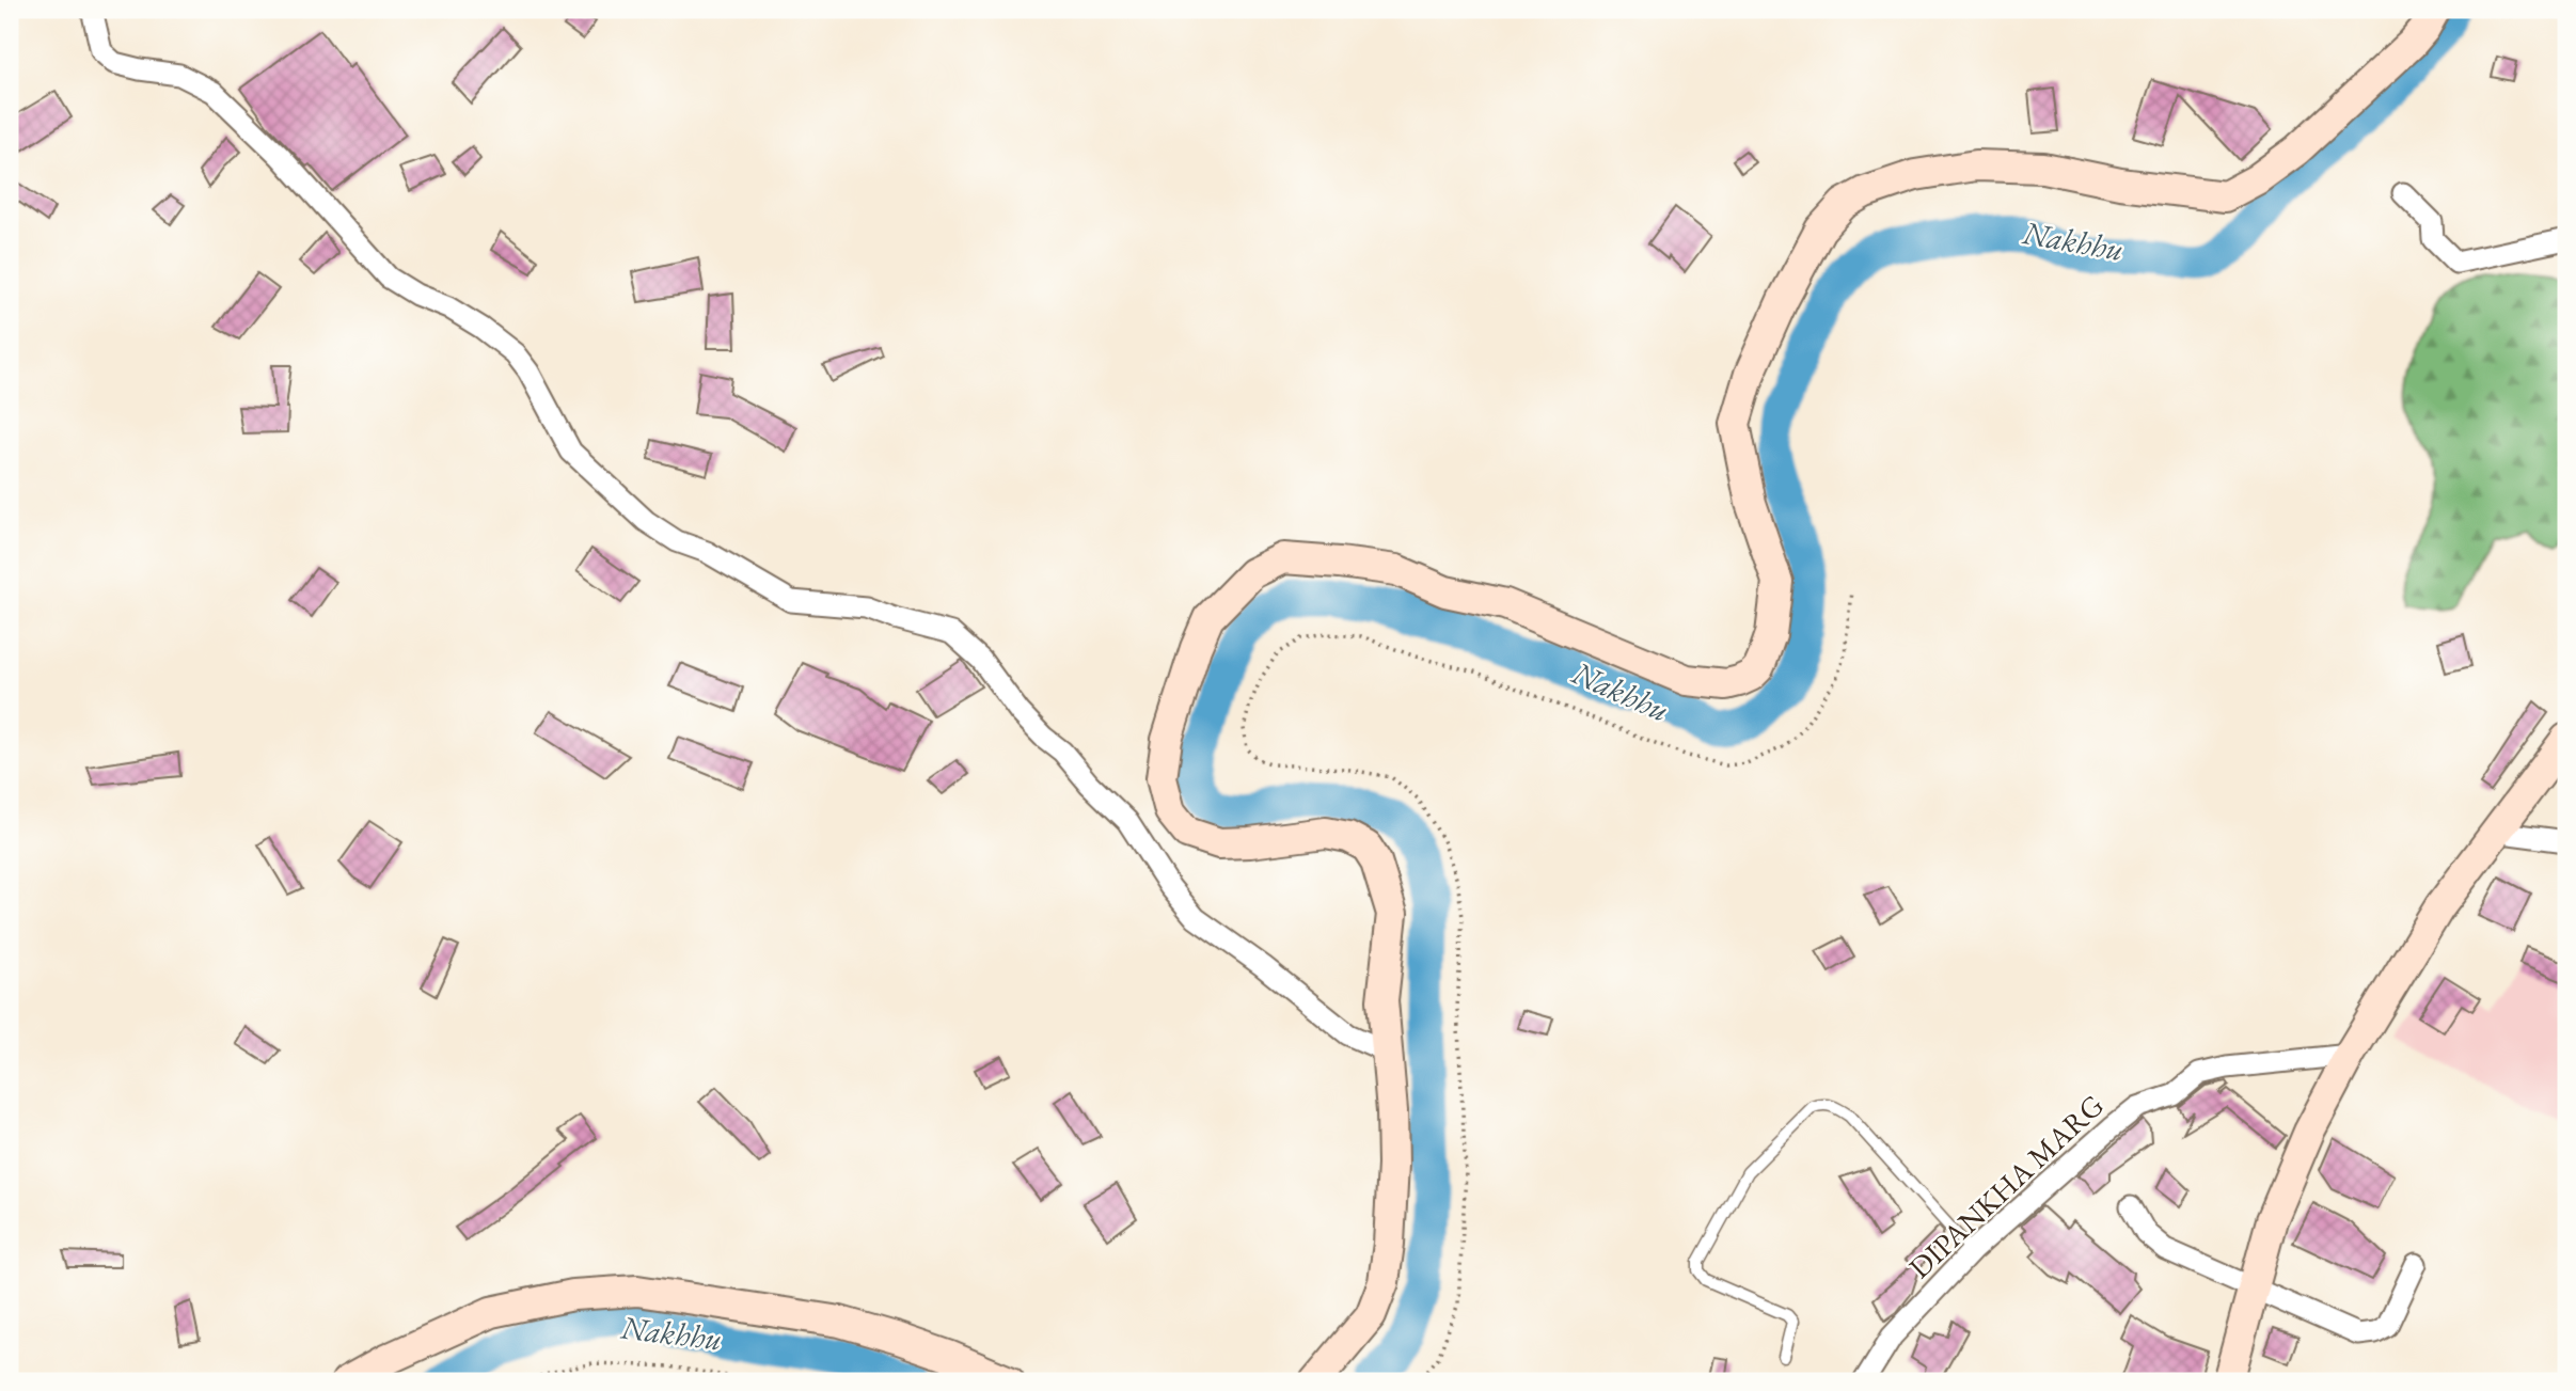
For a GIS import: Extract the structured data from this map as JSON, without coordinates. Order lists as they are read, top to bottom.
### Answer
{
  "streets": {
    "street": ["DIPANKHA MARG"]
  },
  "water": ["Nakhhu"]
}
